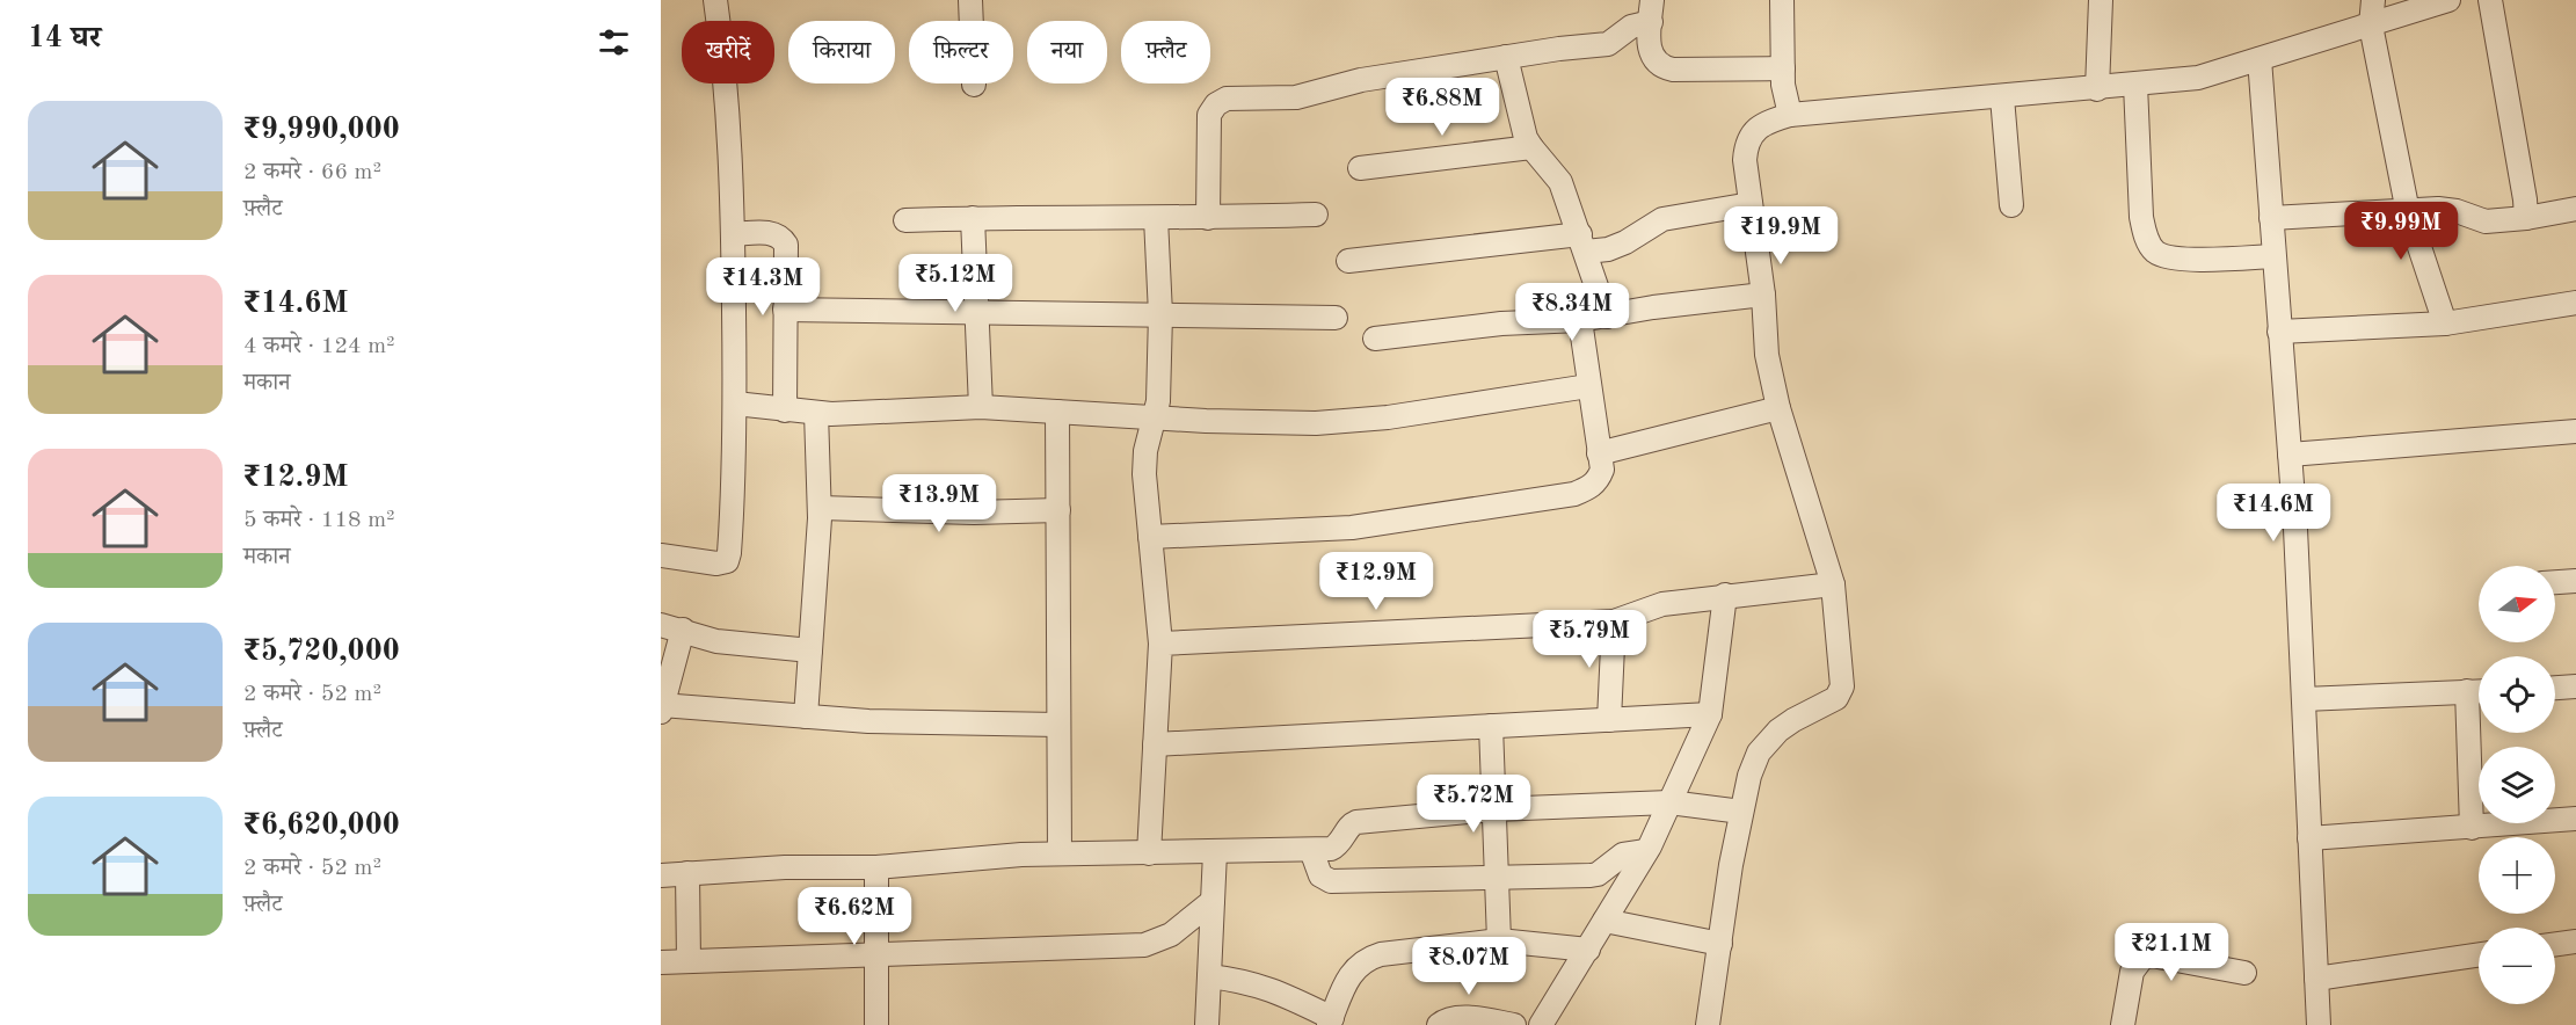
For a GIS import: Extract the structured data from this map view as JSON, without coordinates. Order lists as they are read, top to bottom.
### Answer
{
  "north": "right",
  "page": {
    "heading": "14 घर",
    "chip": [
      "खरीदें",
      "किराया",
      "फ़िल्टर",
      "नया",
      "फ़्लैट"
    ],
    "price": [
      "₹6.88M",
      "₹9.99M",
      "₹19.9M",
      "₹5.12M",
      "₹14.3M",
      "₹8.34M",
      "₹13.9M",
      "₹14.6M",
      "₹12.9M",
      "₹5.79M",
      "₹5.72M",
      "₹6.62M",
      "₹21.1M",
      "₹8.07M"
    ],
    "list": [
      {
        "name": "₹9,990,000",
        "note": "2 कमरे · 66 m² · फ़्लैट"
      },
      {
        "name": "₹14.6M",
        "note": "4 कमरे · 124 m² · मकान"
      },
      {
        "name": "₹12.9M",
        "note": "5 कमरे · 118 m² · मकान"
      },
      {
        "name": "₹5,720,000",
        "note": "2 कमरे · 52 m² · फ़्लैट"
      },
      {
        "name": "₹6,620,000",
        "note": "2 कमरे · 52 m² · फ़्लैट"
      }
    ],
    "map_buttons": ["+", "−"]
  }
}
